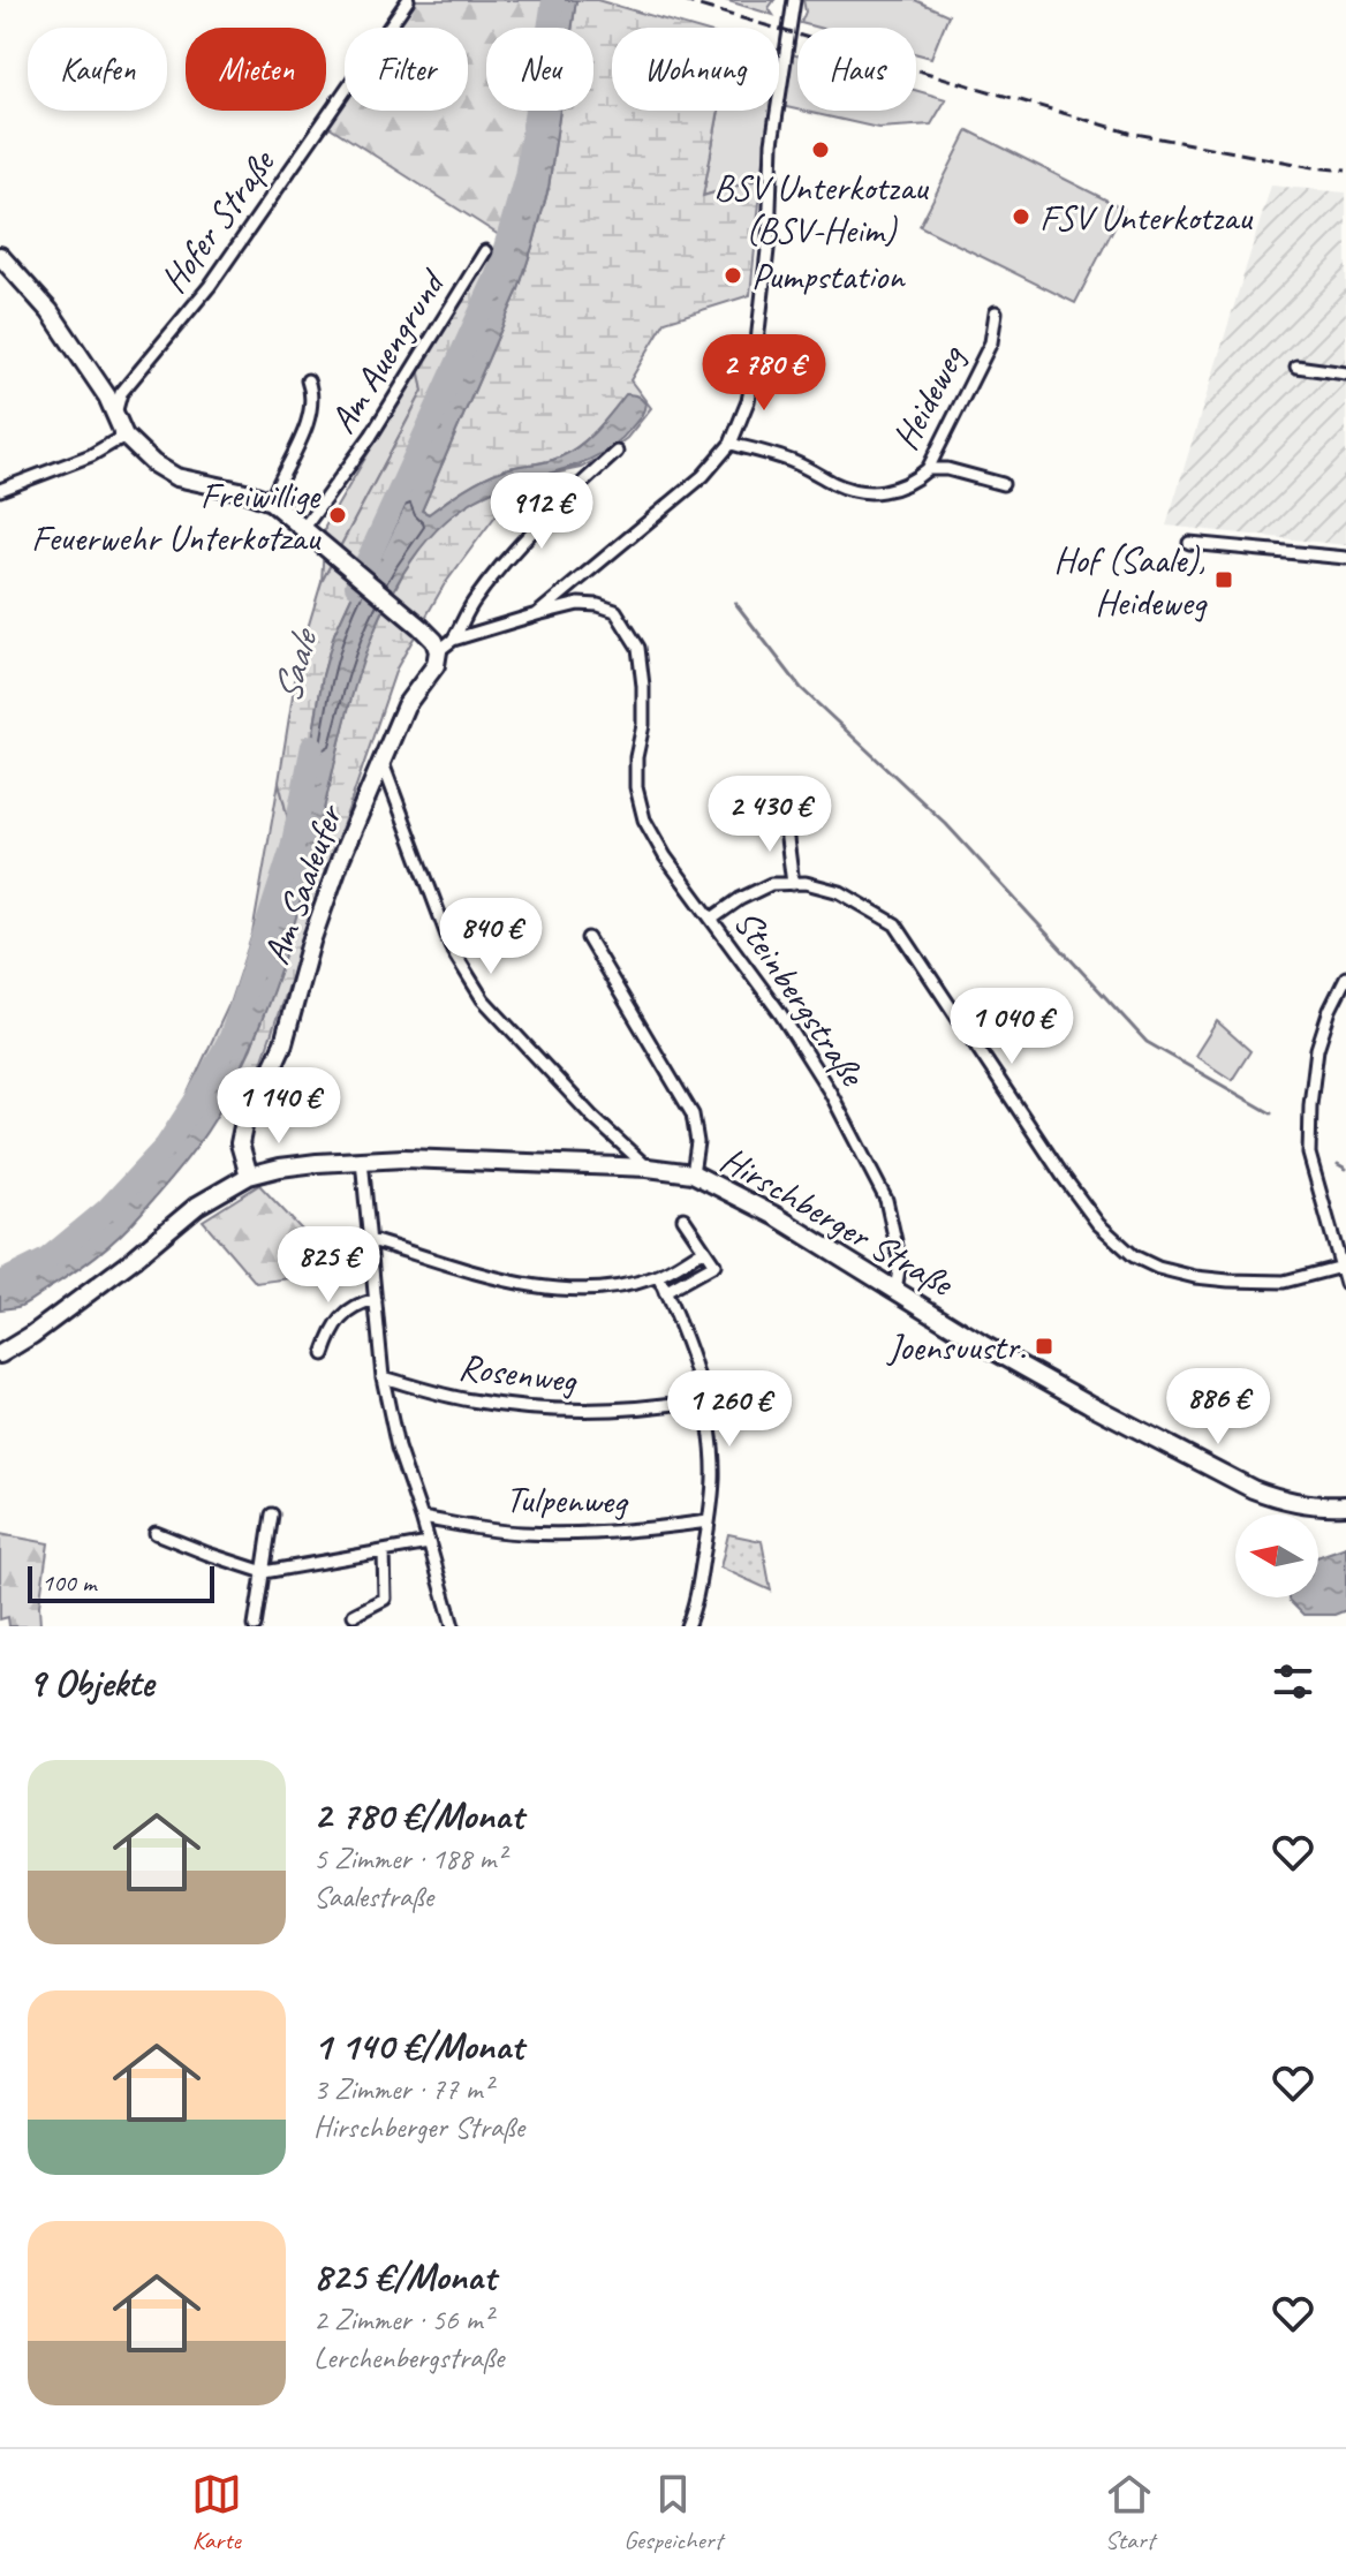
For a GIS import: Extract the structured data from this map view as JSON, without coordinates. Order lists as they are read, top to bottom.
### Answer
{
  "streets": {
    "main road": ["Am Saaleufer", "Hirschberger Straße"],
    "street": [
      "Hofer Straße",
      "Am Auengrund",
      "Heideweg",
      "Steinbergstraße",
      "Rosenweg",
      "Tulpenweg"
    ]
  },
  "crossings": [
    ["Am Saaleufer", "Hirschberger Straße"],
    ["Steinbergstraße", "Hirschberger Straße"]
  ],
  "water": ["Saale"],
  "places": {
    "other": [
      "BSV Unterkotzau (BSV-Heim)",
      "FSV Unterkotzau",
      "Pumpstation",
      "Freiwillige Feuerwehr Unterkotzau"
    ],
    "transit": ["Hof (Saale), Heideweg", "Joensuustr."]
  },
  "scale_bar": "100 m",
  "north": "left",
  "page": {
    "chip": [
      "Kaufen",
      "Mieten",
      "Filter",
      "Neu",
      "Wohnung",
      "Haus"
    ],
    "price": [
      "2 780 €",
      "912 €",
      "2 430 €",
      "840 €",
      "1 040 €",
      "1 140 €",
      "825 €",
      "886 €",
      "1 260 €"
    ],
    "scale": "100 m",
    "heading": "9 Objekte",
    "list": [
      {
        "name": "2 780 €/Monat",
        "note": "5 Zimmer · 188 m² · Saalestraße"
      },
      {
        "name": "1 140 €/Monat",
        "note": "3 Zimmer · 77 m² · Hirschberger Straße"
      },
      {
        "name": "825 €/Monat",
        "note": "2 Zimmer · 56 m² · Lerchenbergstraße"
      }
    ],
    "tabs": ["Karte", "Gespeichert", "Start"]
  }
}
